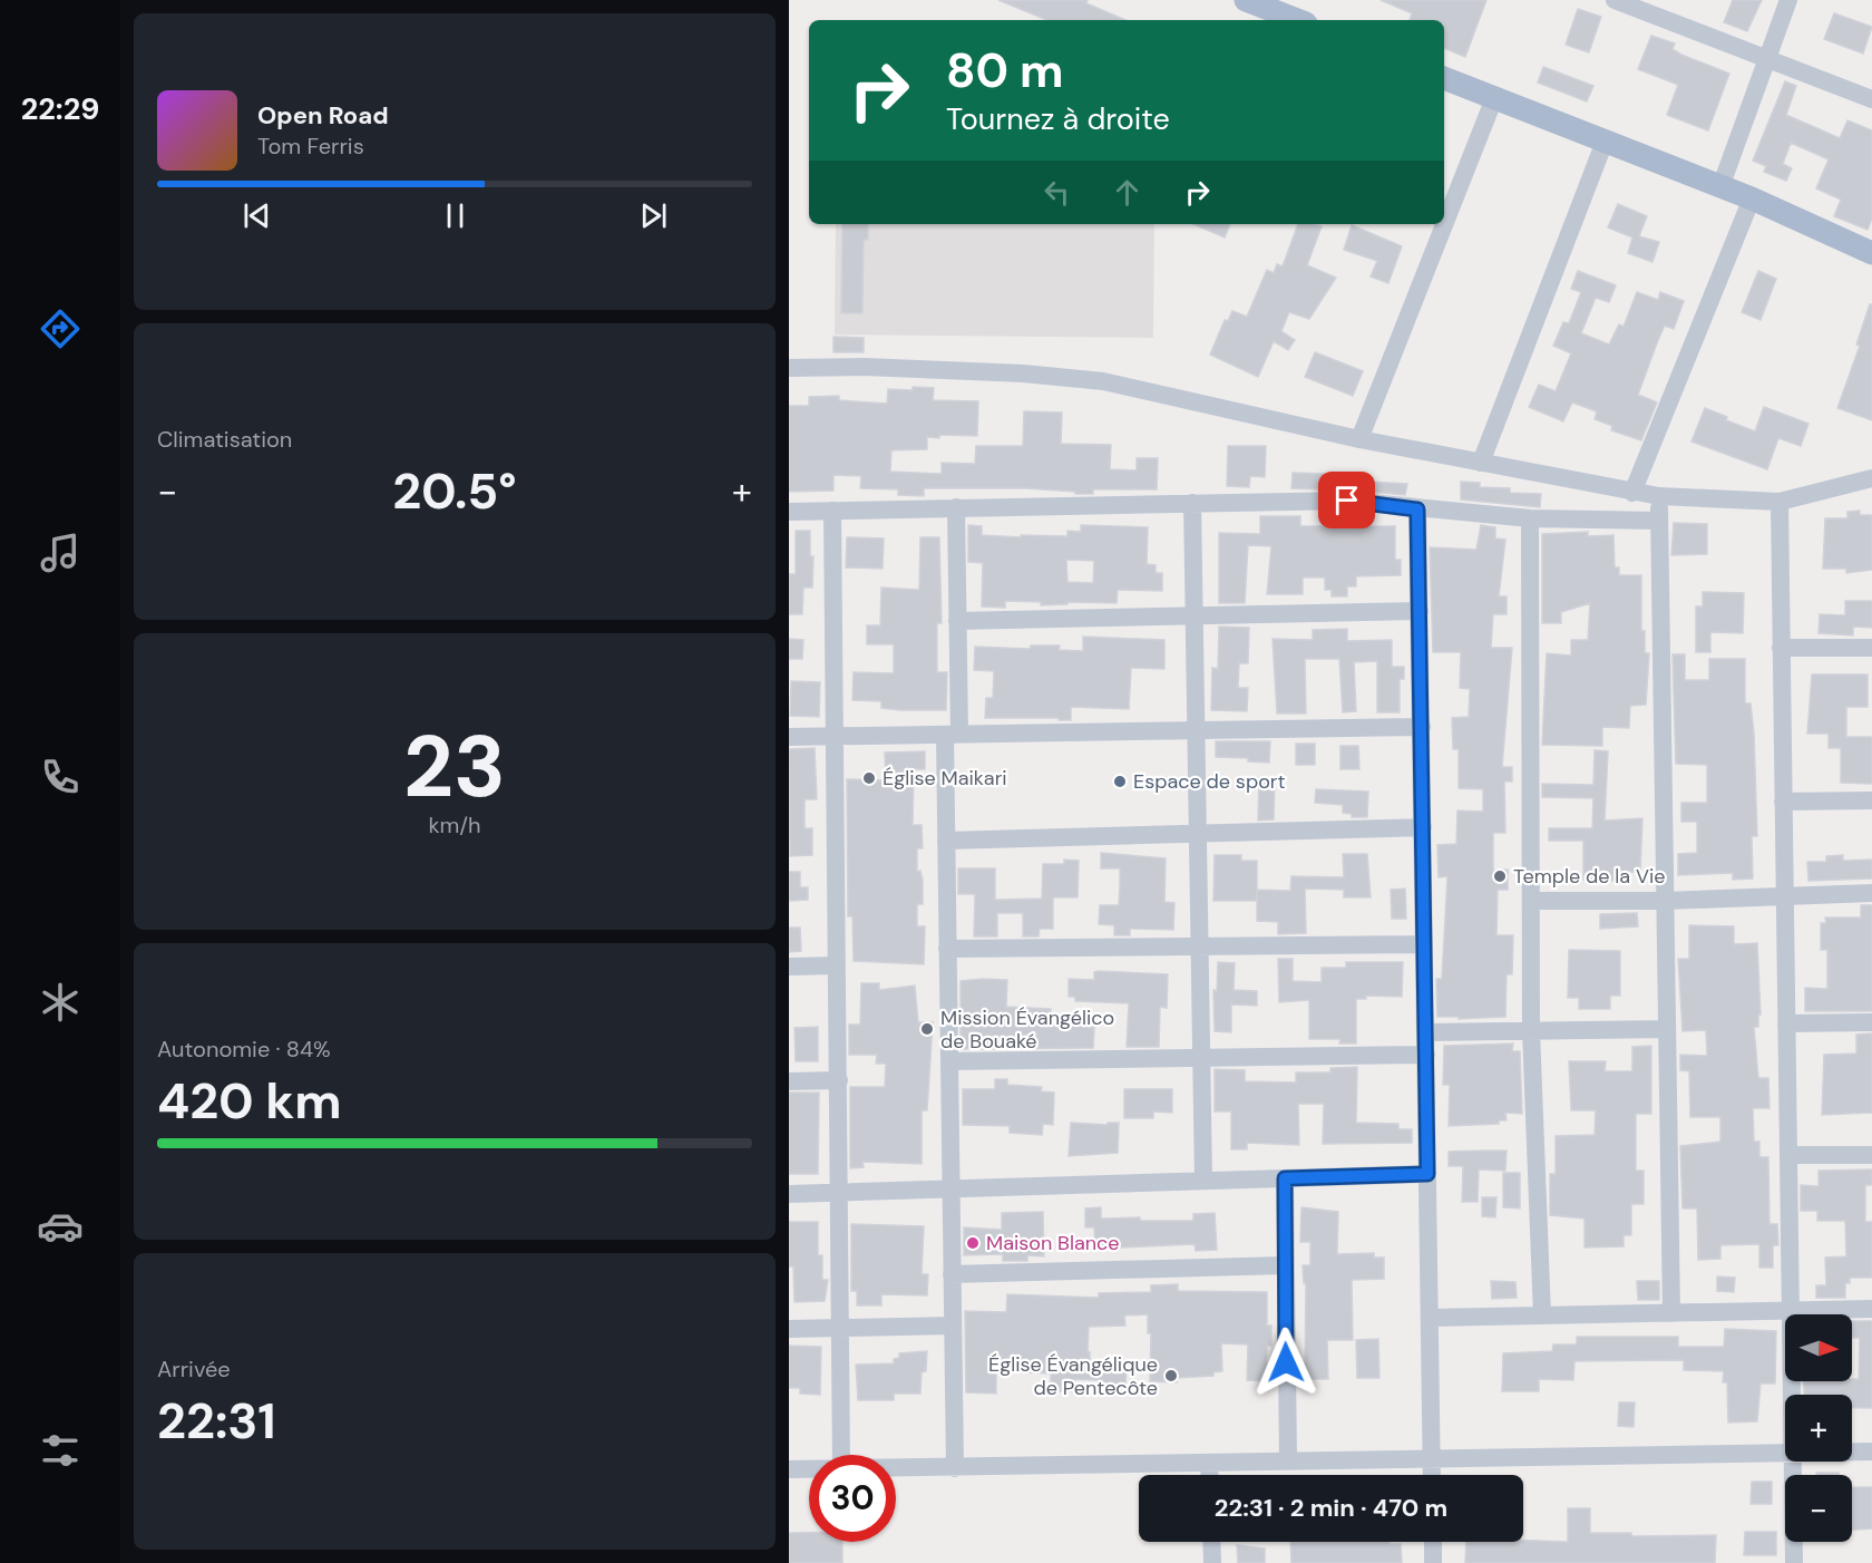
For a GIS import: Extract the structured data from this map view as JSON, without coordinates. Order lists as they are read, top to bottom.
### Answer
{
  "places": [
    "Église Maikari",
    "Espace de sport",
    "Temple de la Vie",
    "Mission Évangélico de Bouaké",
    "Maison Blance",
    "Église Évangélique de Pentecôte"
  ],
  "north": "right",
  "page": {
    "tabs": "22:29",
    "turn": ["80 m", "Tournez à droite"],
    "song": ["Open Road", "Tom Ferris"],
    "tile": [
      "Climatisation",
      ["23", "km/h"],
      ["Autonomie · 84%", "420 km"],
      ["Arrivée", "22:31"]
    ],
    "heat": ["−", "20.5°", "+"],
    "map_buttons": ["+", "−"],
    "limit": "30",
    "trip": "22:31 · 2 min · 470 m"
  }
}
